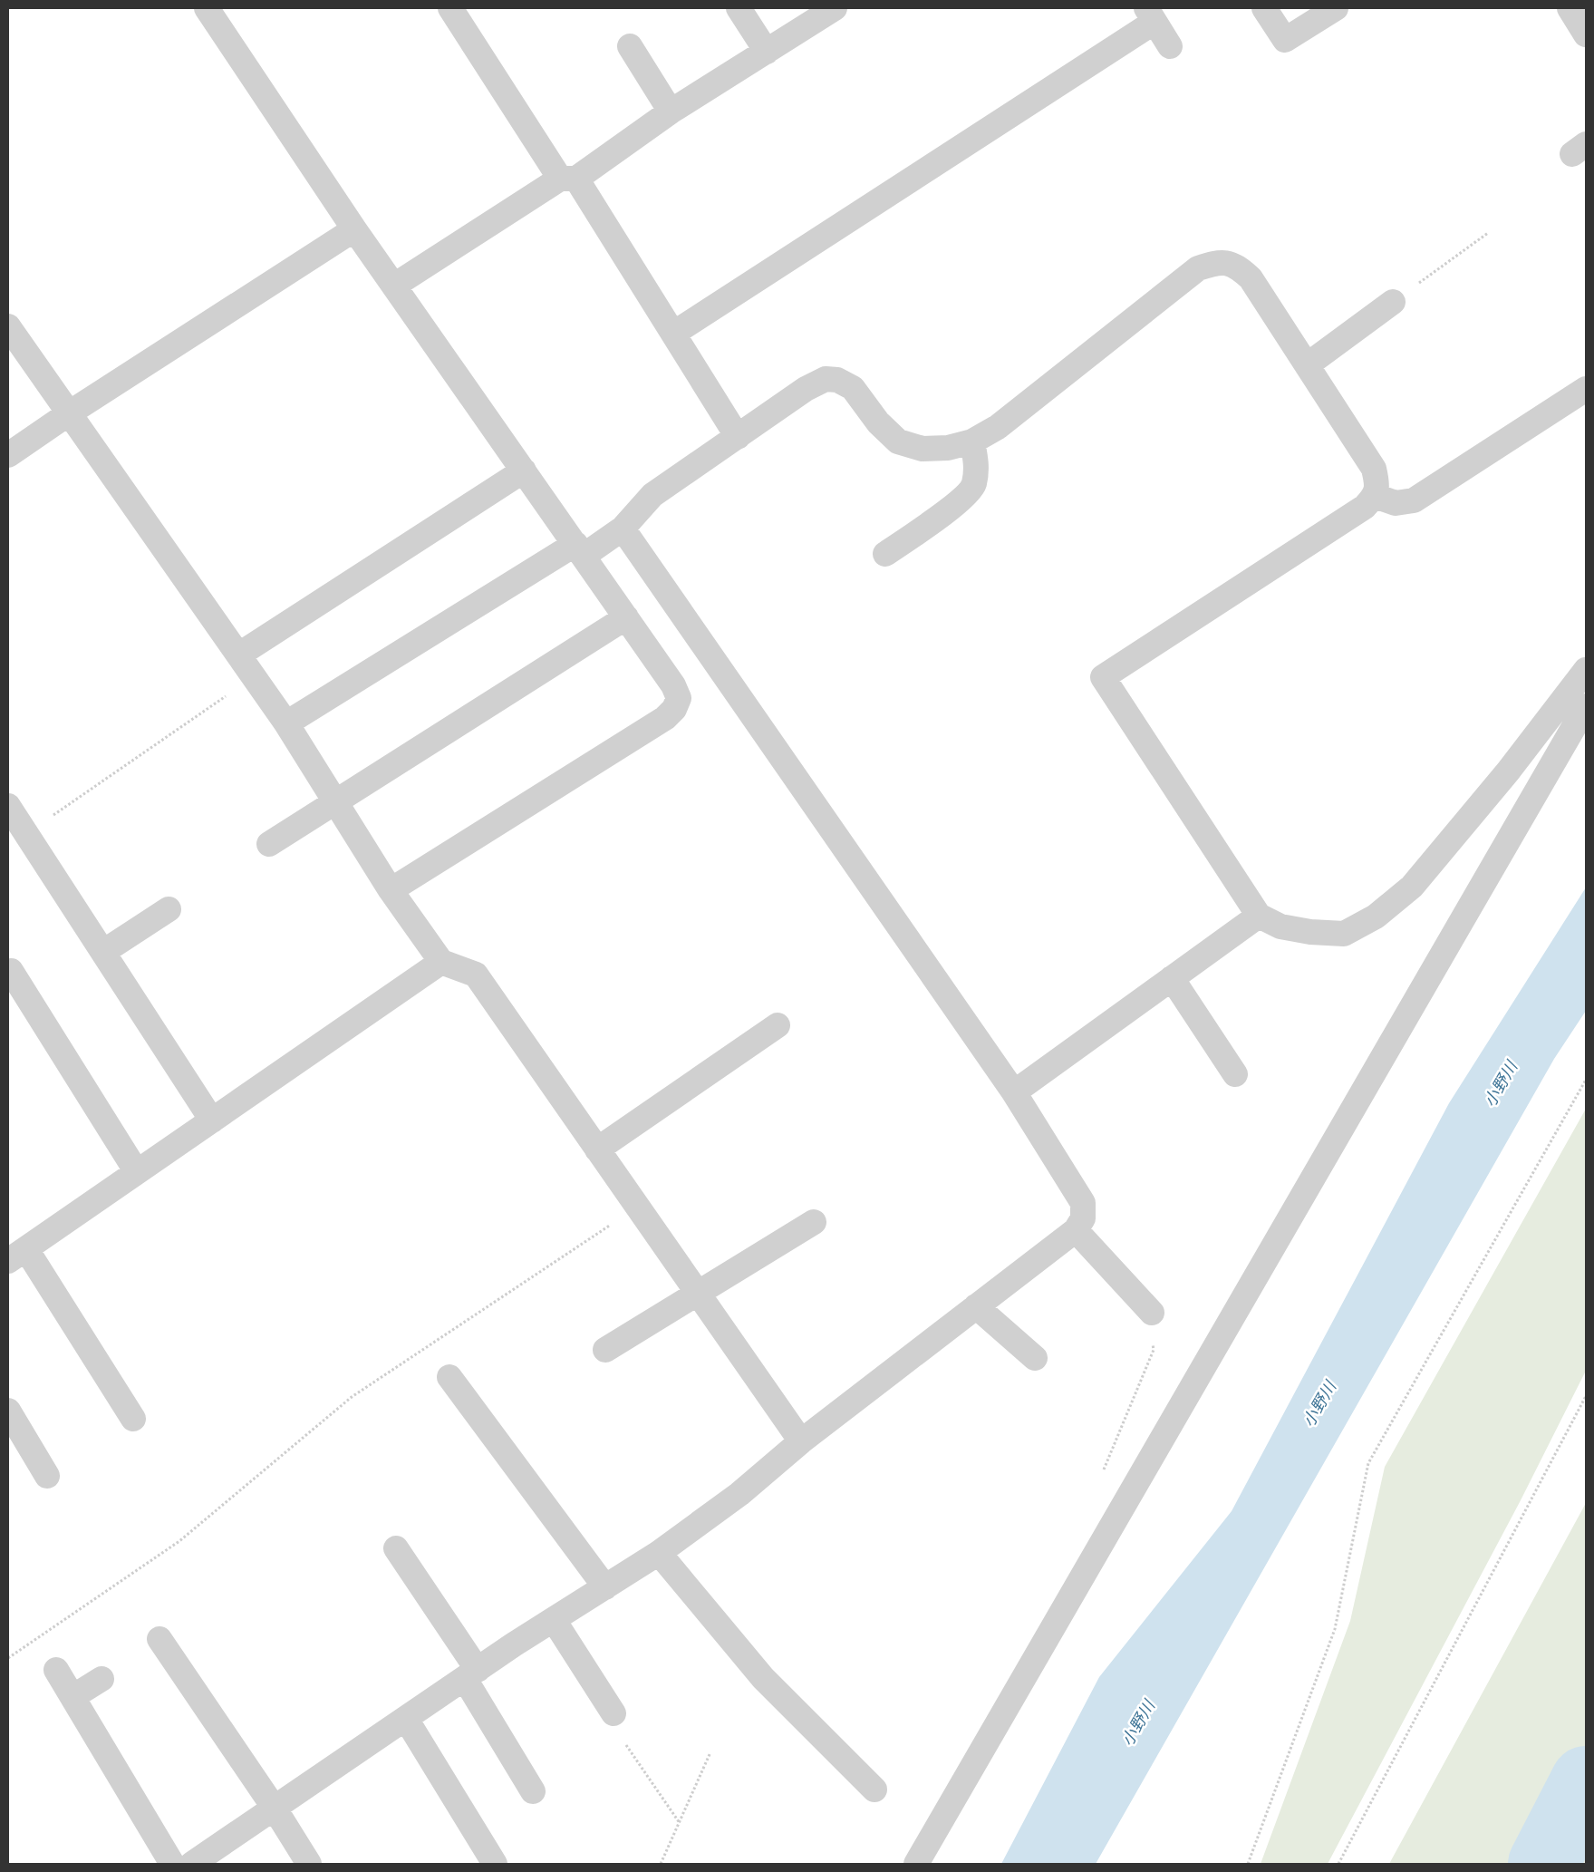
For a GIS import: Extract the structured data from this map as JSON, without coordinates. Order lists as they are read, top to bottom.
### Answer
{
  "water": ["小野川"]
}
